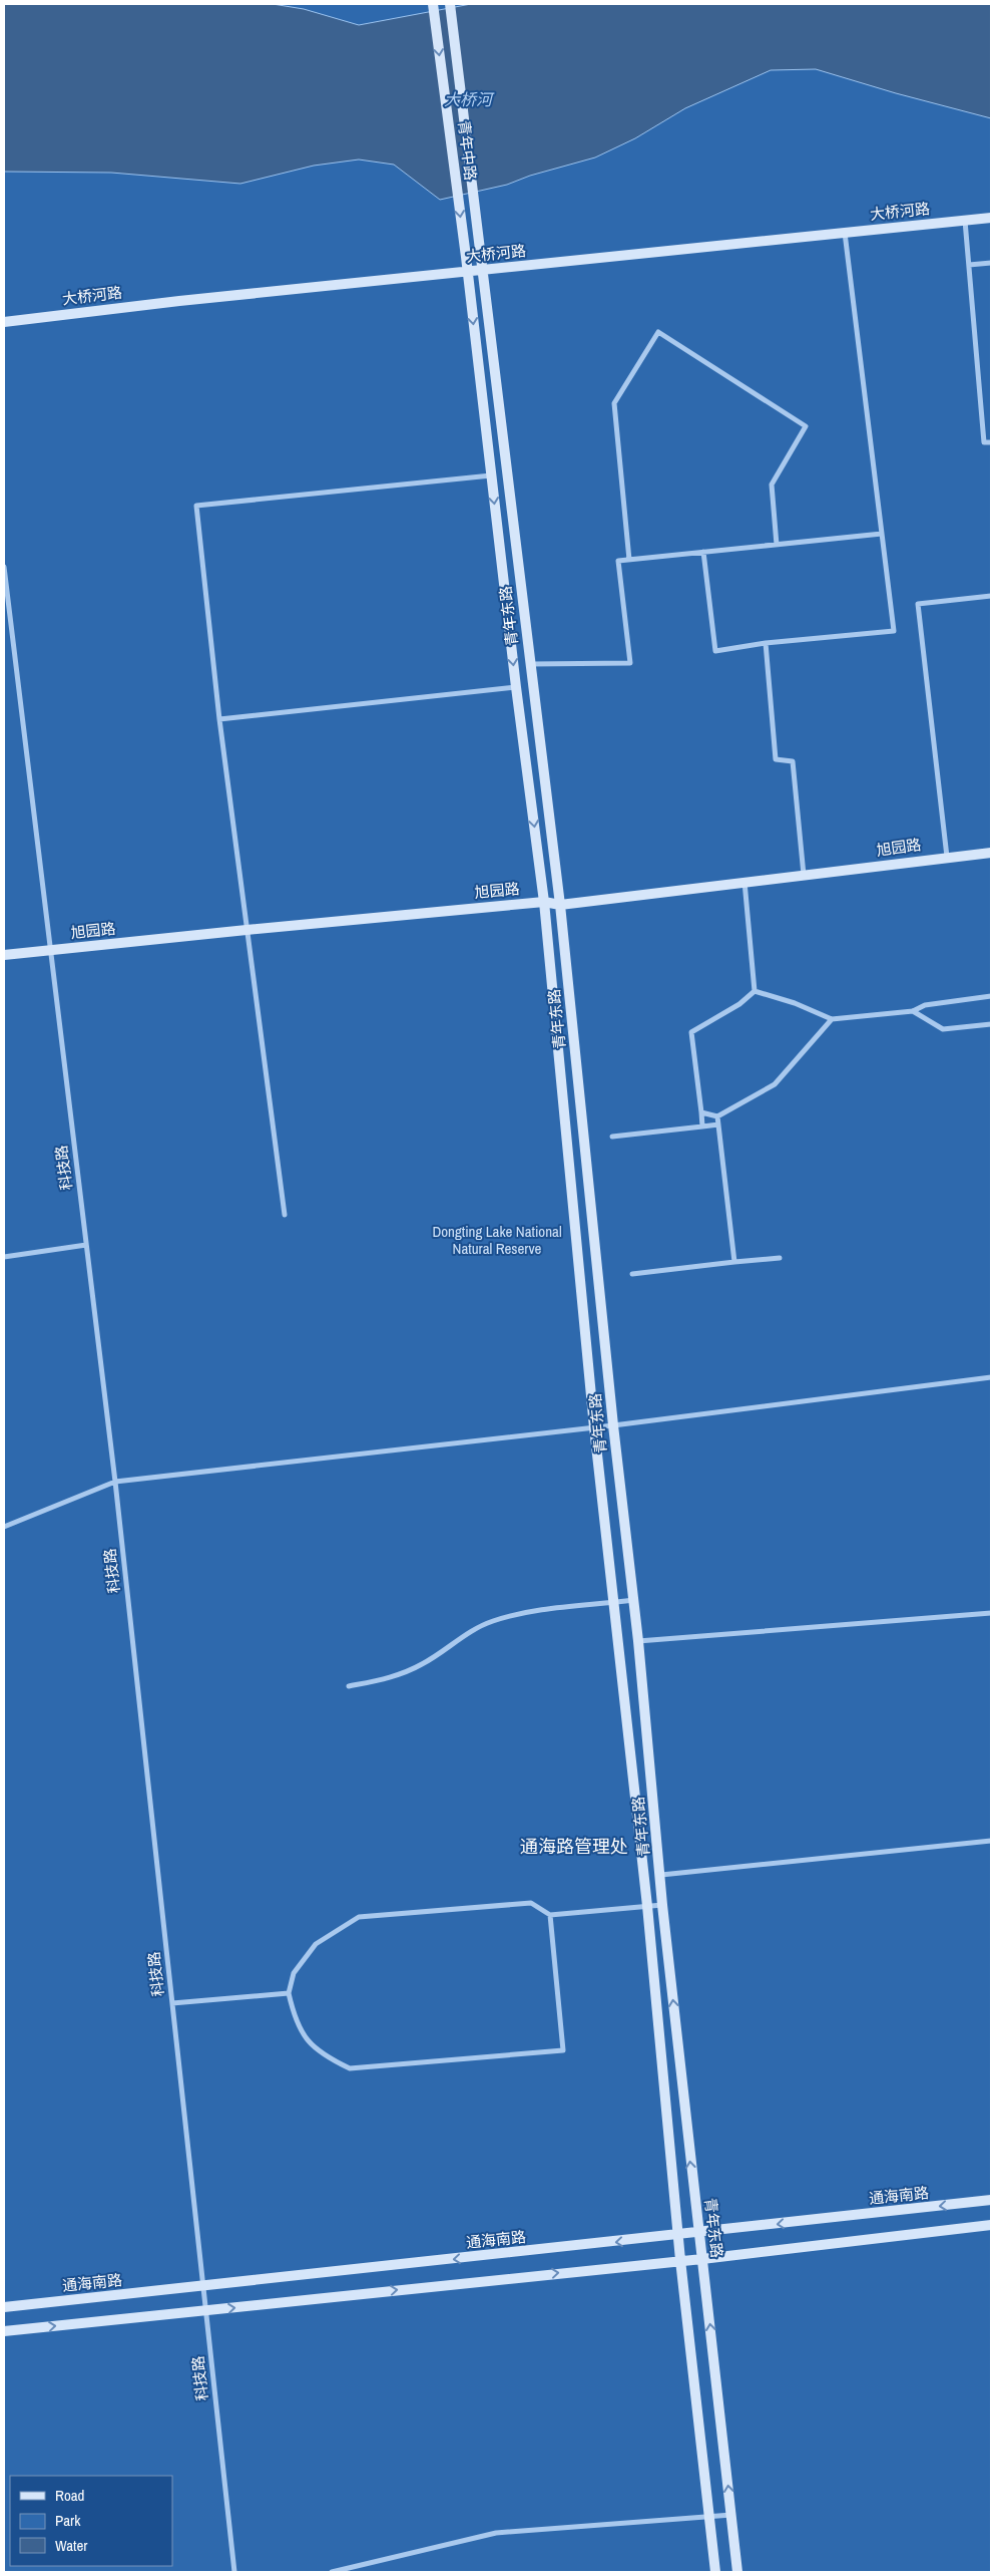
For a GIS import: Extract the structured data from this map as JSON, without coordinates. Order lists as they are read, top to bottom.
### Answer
{
  "streets": {
    "main road": [
      "青年中路",
      "大桥河路",
      "青年东路",
      "旭园路",
      "通海南路"
    ],
    "street": ["科技路"]
  },
  "crossings": [
    ["青年中路", "大桥河路"],
    ["青年中路", "青年东路"],
    ["大桥河路", "青年东路"],
    ["青年东路", "旭园路"],
    ["青年东路", "通海南路"],
    ["旭园路", "科技路"],
    ["科技路", "通海南路"]
  ],
  "one_way": ["青年中路"],
  "districts": ["通海路管理处"],
  "water": ["大桥河"],
  "parks": ["Dongting Lake National Natural Reserve"],
  "legend": ["Road", "Park", "Water"]
}
